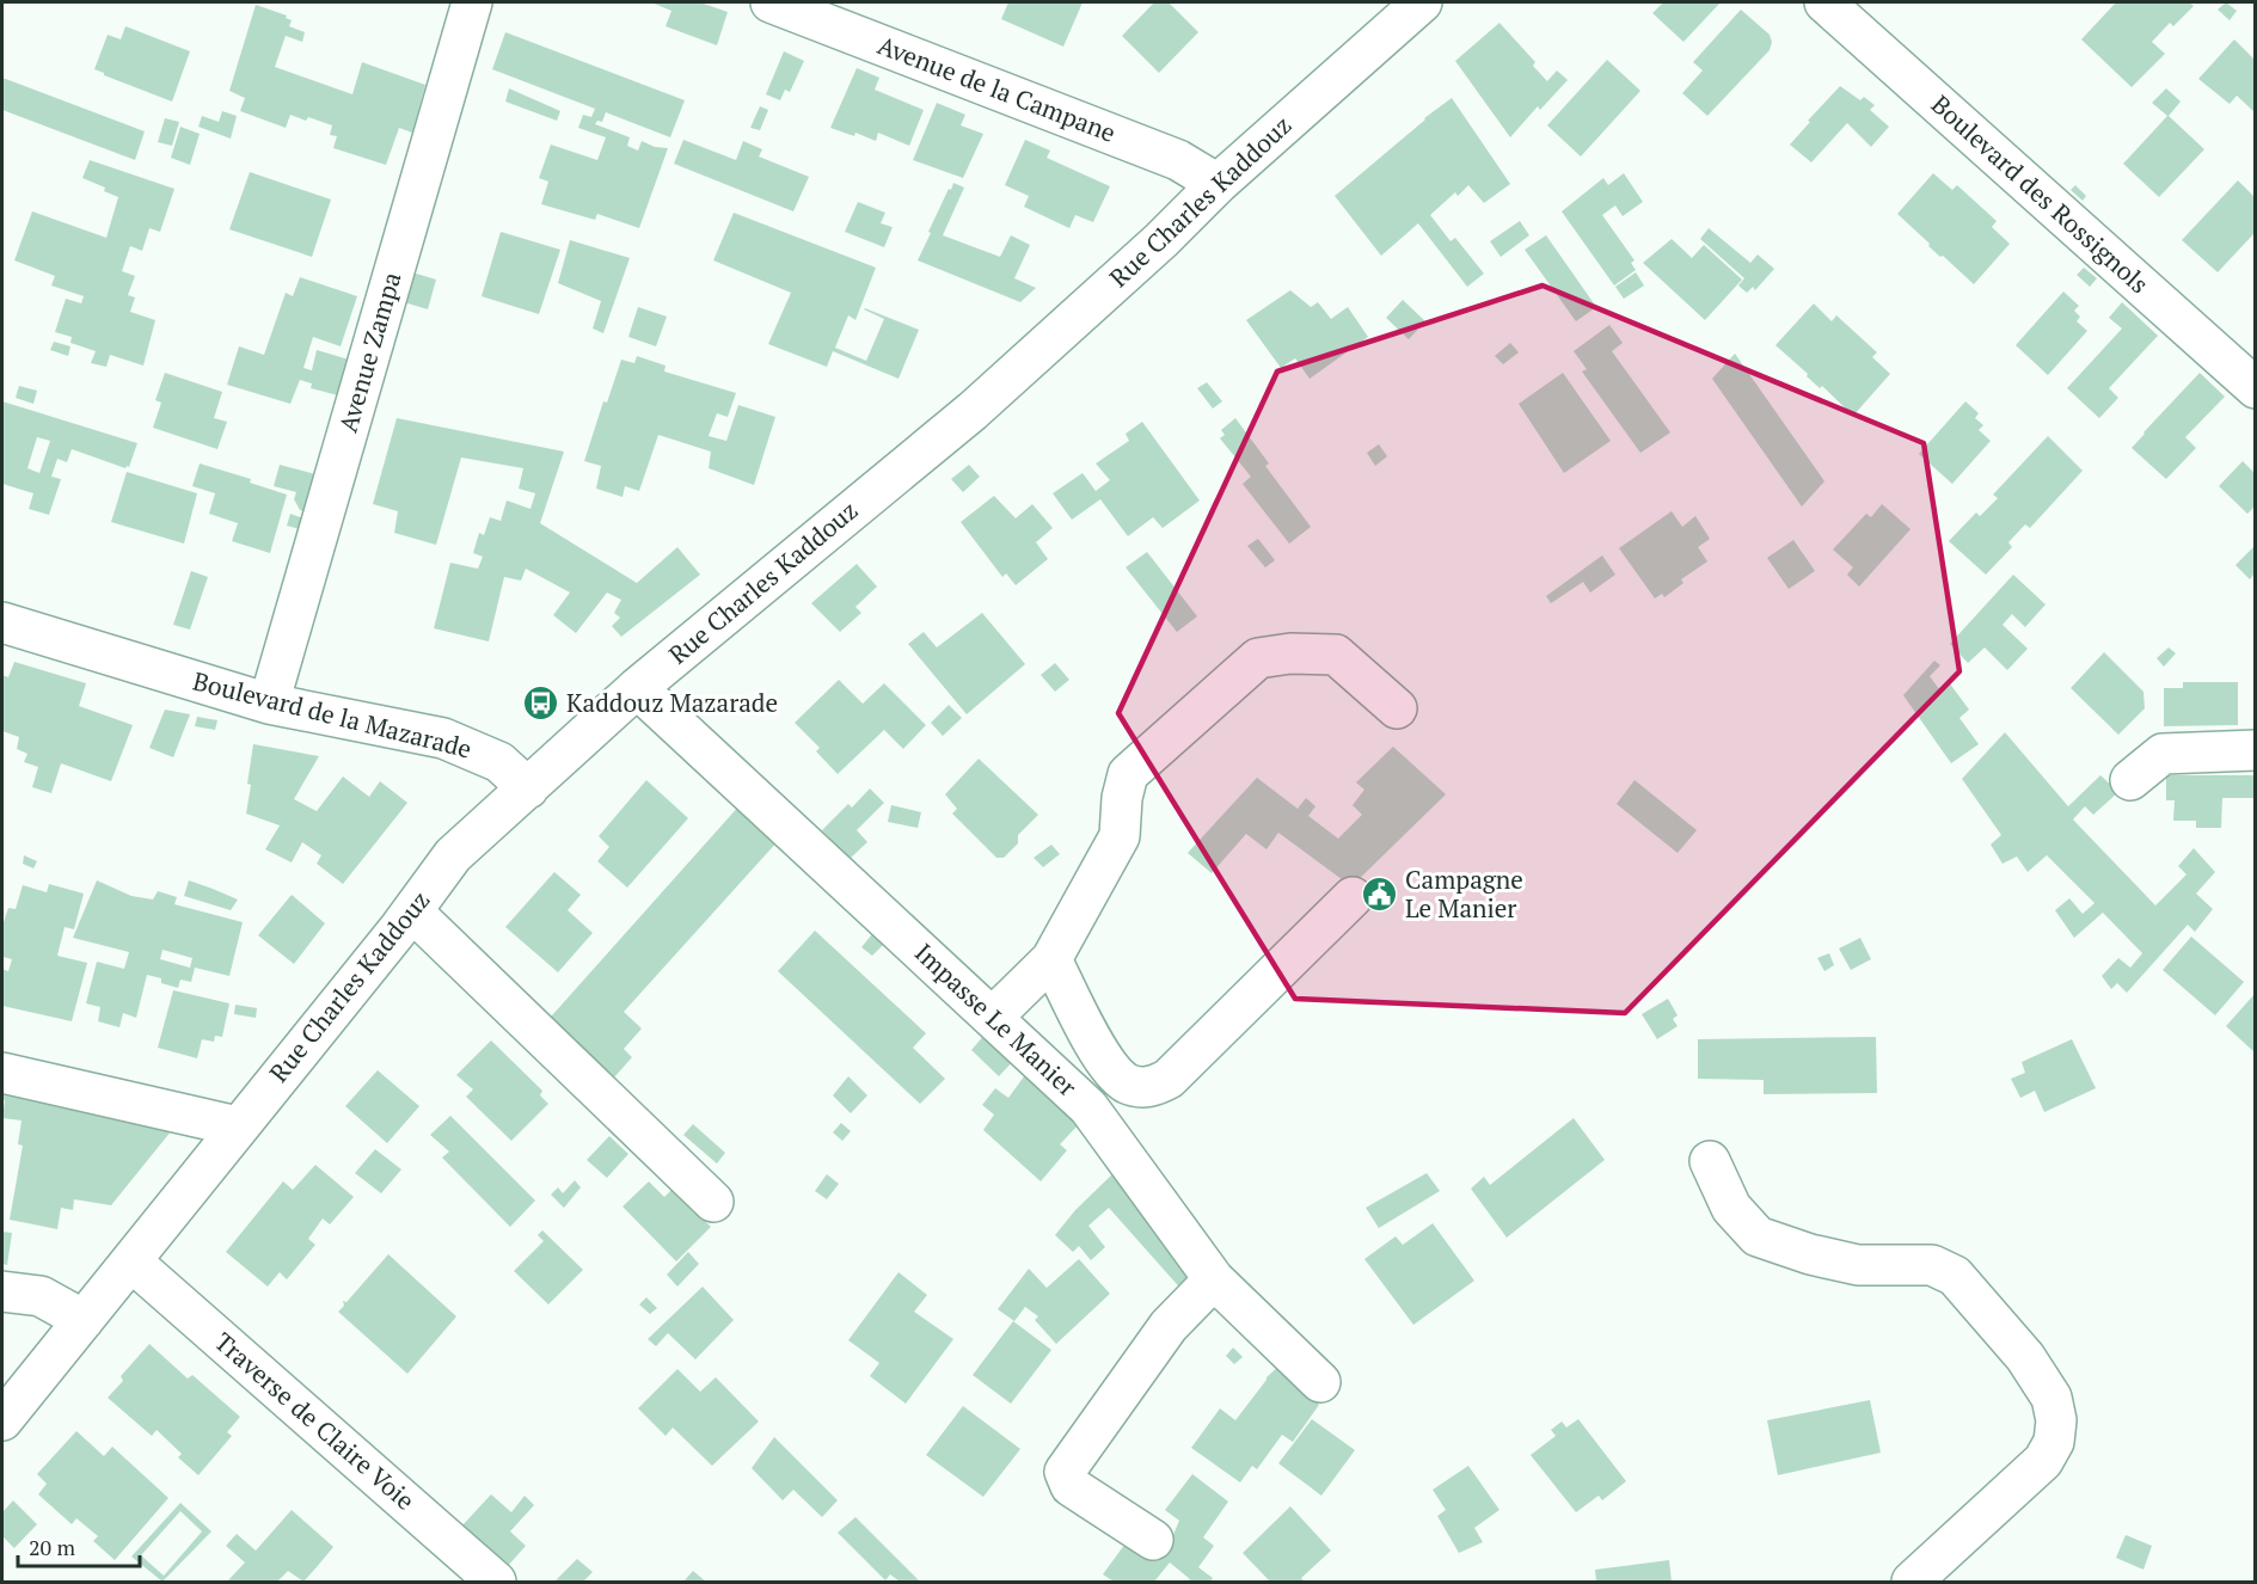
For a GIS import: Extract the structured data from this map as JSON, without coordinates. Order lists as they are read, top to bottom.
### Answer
{
  "streets": {
    "street": [
      "Avenue de la Campane",
      "Boulevard des Rossignols",
      "Rue Charles Kaddouz",
      "Avenue Zampa",
      "Boulevard de la Mazarade",
      "Impasse Le Manier",
      "Traverse de Claire Voie"
    ]
  },
  "crossings": [
    ["Avenue de la Campane", "Rue Charles Kaddouz"],
    ["Rue Charles Kaddouz", "Boulevard de la Mazarade"],
    ["Rue Charles Kaddouz", "Impasse Le Manier"],
    ["Rue Charles Kaddouz", "Traverse de Claire Voie"],
    ["Avenue Zampa", "Boulevard de la Mazarade"]
  ],
  "places": {
    "bus stop": ["Kaddouz Mazarade"],
    "public building": ["Campagne Le Manier"]
  },
  "scale_bar": "20 m"
}
